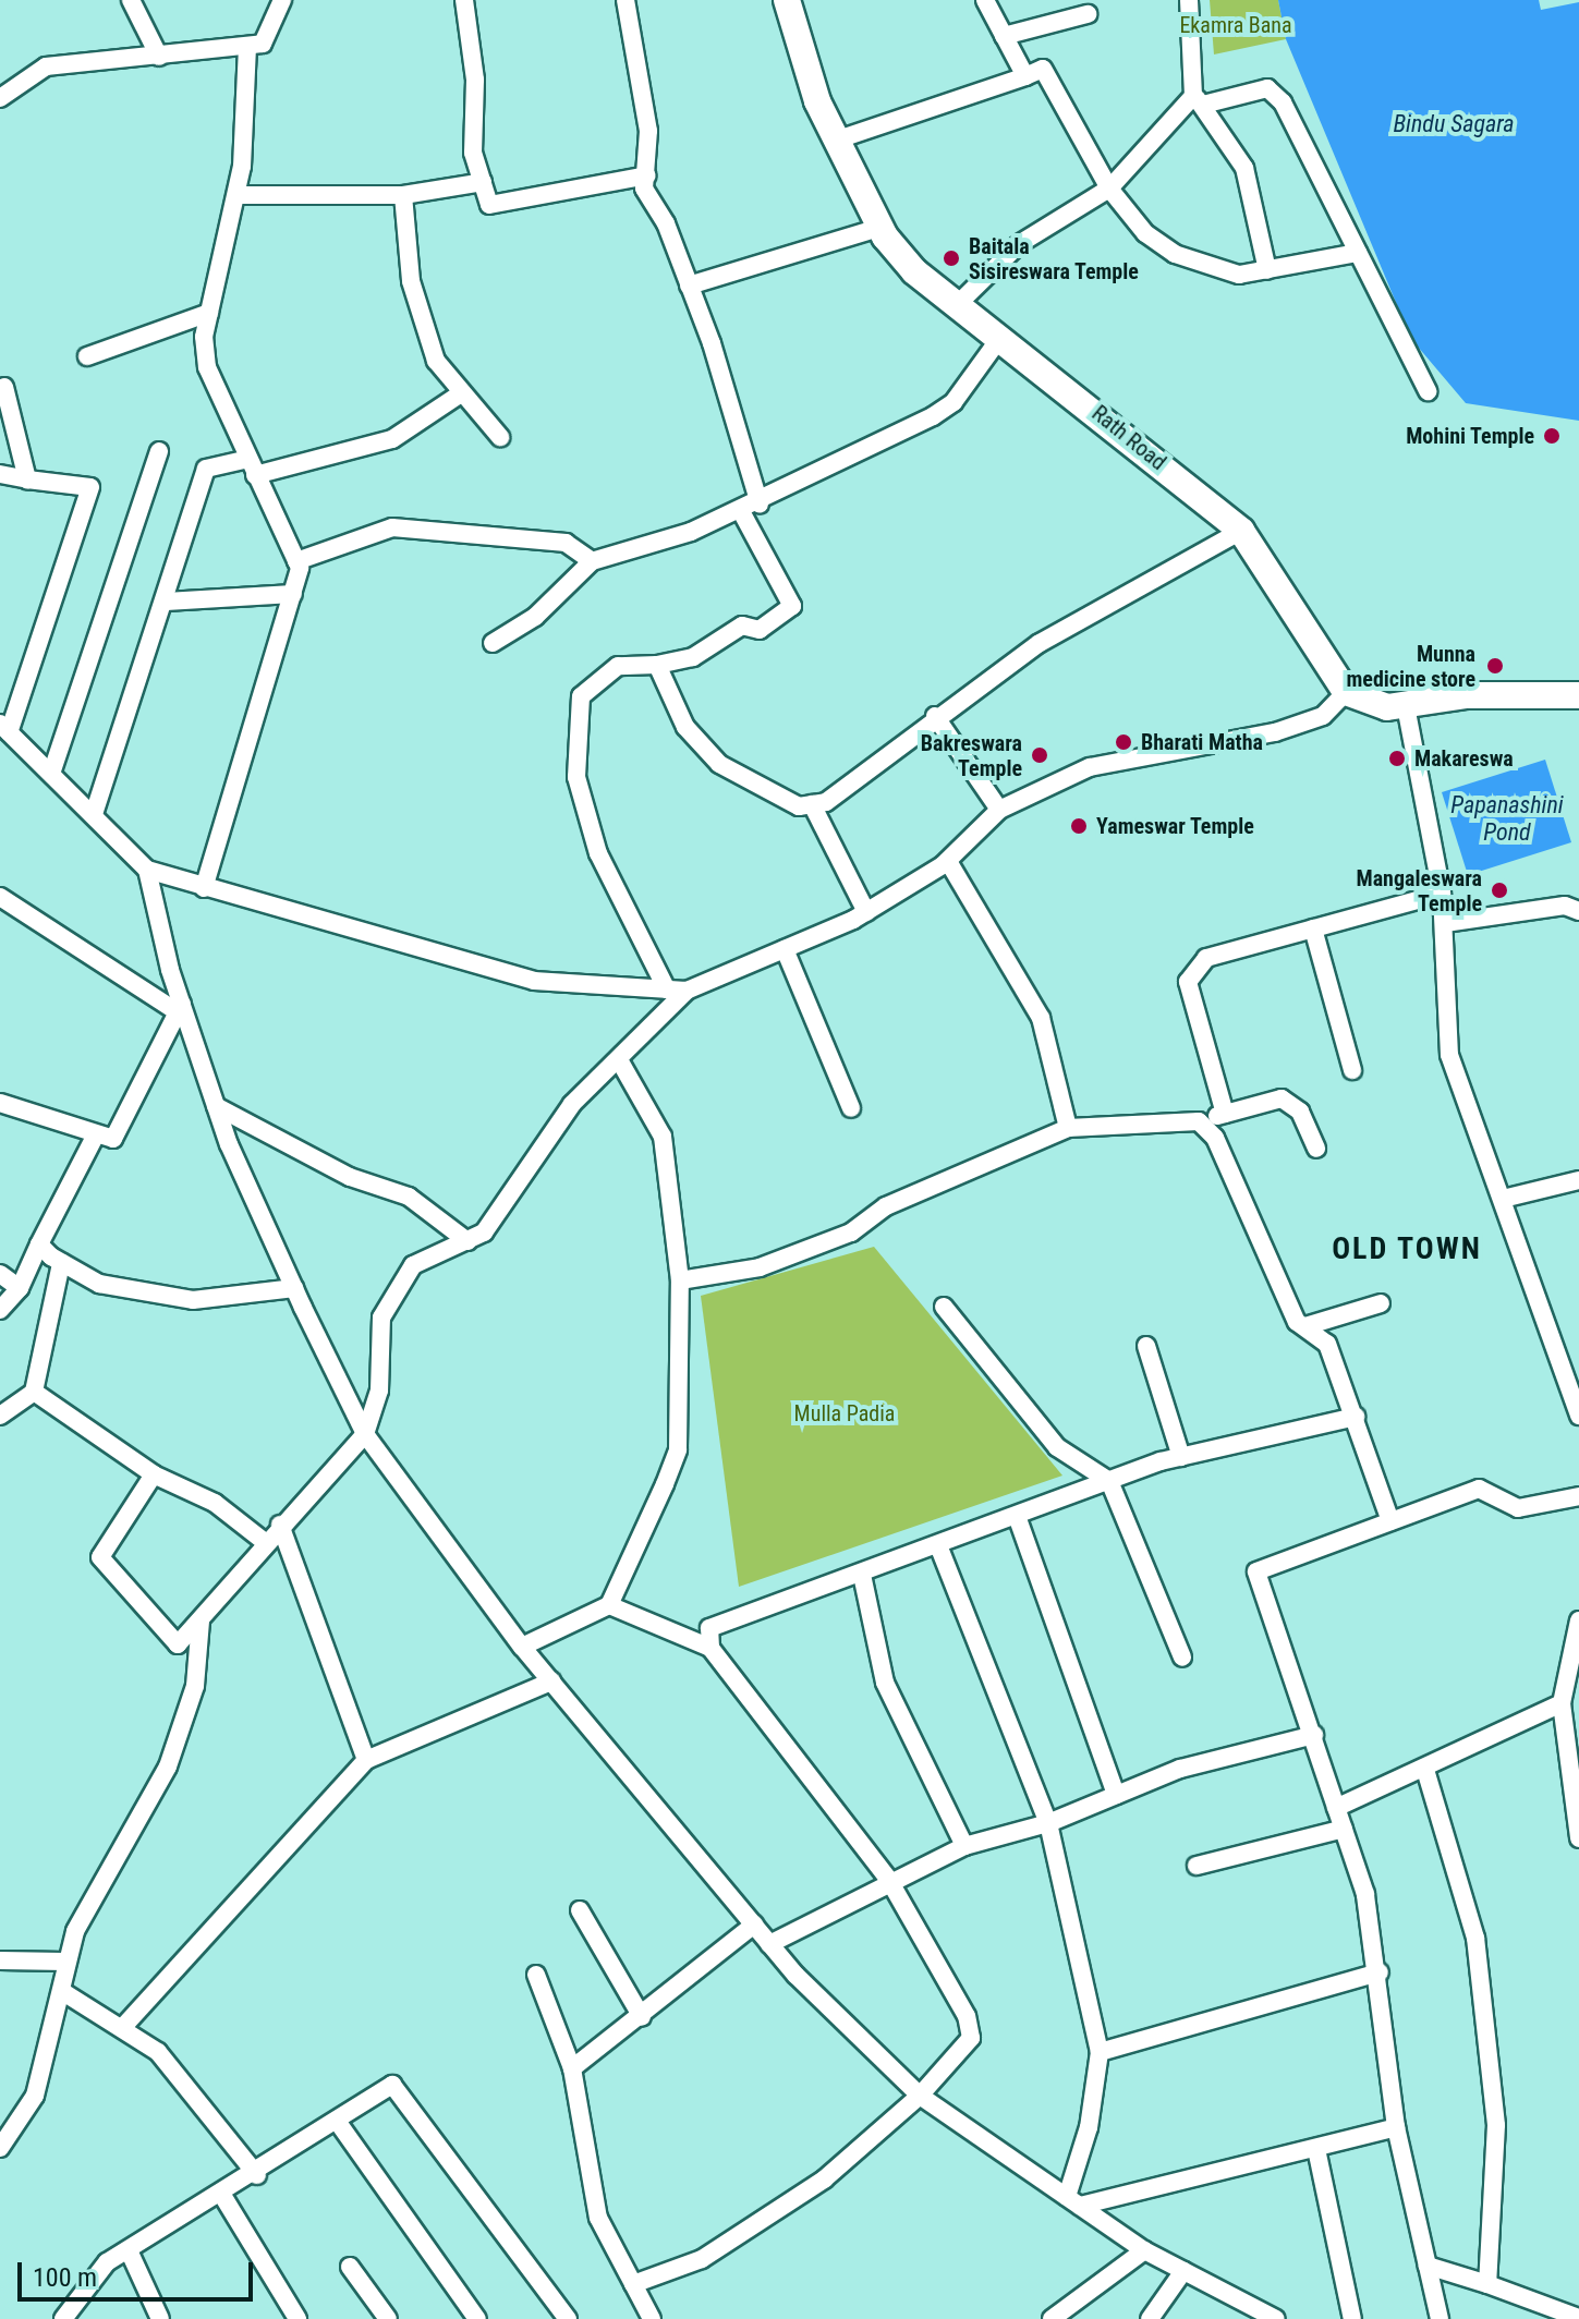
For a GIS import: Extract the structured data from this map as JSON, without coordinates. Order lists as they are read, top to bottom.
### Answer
{
  "streets": {
    "street": ["Rath Road"]
  },
  "districts": ["OLD TOWN"],
  "water": ["Bindu Sagara", "Papanashini Pond"],
  "parks": ["Ekamra Bana", "Mulla Padia"],
  "places": [
    "Baitala Sisireswara Temple",
    "Mohini Temple",
    "Munna medicine store",
    "Bharati Matha",
    "Bakreswara Temple",
    "Makareswa",
    "Yameswar Temple",
    "Mangaleswara Temple"
  ],
  "scale_bar": "100 m"
}
